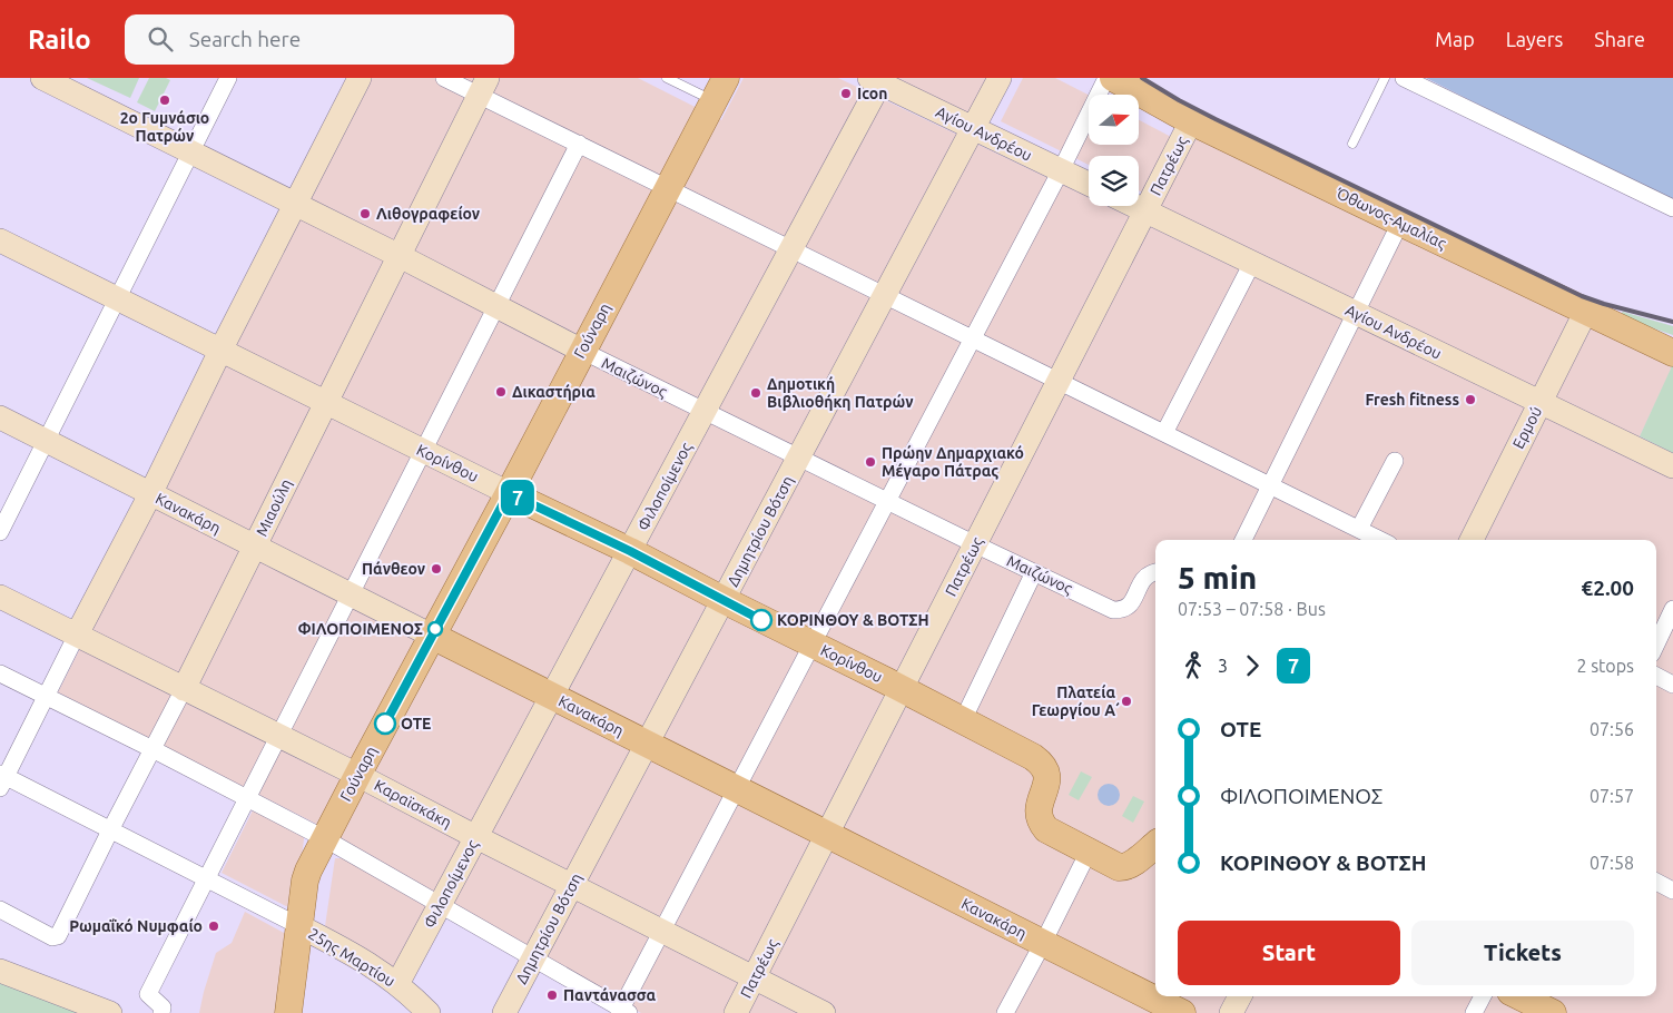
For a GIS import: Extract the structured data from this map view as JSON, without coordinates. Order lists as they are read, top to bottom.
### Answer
{
  "streets": {
    "main road": [
      "Αγίου Ανδρέου",
      "Πατρέως",
      "Όθωνος-Αμαλίας",
      "Γούναρη",
      "Μαιζώνος",
      "Ερμού",
      "Κορίνθου",
      "Φιλοποίμενος",
      "Μιαούλη",
      "Κανακάρη",
      "Δημητρίου Βότση",
      "Καραϊσκάκη",
      "25ης Μαρτίου"
    ]
  },
  "crossings": [
    ["Αγίου Ανδρέου", "Πατρέως"],
    ["Αγίου Ανδρέου", "Ερμού"],
    ["Αγίου Ανδρέου", "Φιλοποίμενος"],
    ["Αγίου Ανδρέου", "Δημητρίου Βότση"],
    ["Πατρέως", "Όθωνος-Αμαλίας"],
    ["Πατρέως", "Μαιζώνος"],
    ["Πατρέως", "Κορίνθου"],
    ["Πατρέως", "Κανακάρη"],
    ["Πατρέως", "Καραϊσκάκη"],
    ["Όθωνος-Αμαλίας", "Ερμού"],
    ["Γούναρη", "Μαιζώνος"],
    ["Γούναρη", "Κορίνθου"],
    ["Γούναρη", "Κανακάρη"],
    ["Γούναρη", "Καραϊσκάκη"],
    ["Γούναρη", "25ης Μαρτίου"],
    ["Μαιζώνος", "Φιλοποίμενος"],
    ["Μαιζώνος", "Μιαούλη"],
    ["Μαιζώνος", "Δημητρίου Βότση"],
    ["Κορίνθου", "Φιλοποίμενος"],
    ["Κορίνθου", "Μιαούλη"],
    ["Κορίνθου", "Δημητρίου Βότση"],
    ["Φιλοποίμενος", "Κανακάρη"],
    ["Φιλοποίμενος", "Καραϊσκάκη"],
    ["Φιλοποίμενος", "25ης Μαρτίου"],
    ["Μιαούλη", "Κανακάρη"],
    ["Μιαούλη", "Καραϊσκάκη"],
    ["Κανακάρη", "Δημητρίου Βότση"],
    ["Δημητρίου Βότση", "Καραϊσκάκη"]
  ],
  "places": [
    "Icon",
    "2ο Γυμνάσιο Πατρών",
    "Λιθογραφείον",
    "Δικαστήρια",
    "Δημοτική Βιβλιοθήκη Πατρών",
    "Fresh fitness",
    "Πρώην Δημαρχιακό Μέγαρο Πάτρας",
    "Πάνθεον",
    "ΚΟΡΙΝΘΟΥ & ΒΟΤΣΗ",
    "ΦΙΛΟΠΟΙΜΕΝΟΣ",
    "Πλατεία Γεωργίου Α΄",
    "ΟΤΕ",
    "Ρωμαΐκό Νυμφαίο",
    "Παντάνασσα"
  ],
  "lines": ["bus line 7"],
  "north": "right",
  "page": {
    "header": "Railo",
    "search": "Search here",
    "nav": ["Map", "Layers", "Share"],
    "on_map": "7",
    "heading": ["5 min", "07:53 – 07:58 · Bus", "€2.00"],
    "legs": ["3", "7", "2 stops"],
    "list": [
      {
        "name": "ΟΤΕ",
        "value": "07:56"
      },
      {
        "name": "ΦΙΛΟΠΟΙΜΕΝΟΣ",
        "value": "07:57"
      },
      {
        "name": "ΚΟΡΙΝΘΟΥ & ΒΟΤΣΗ",
        "value": "07:58"
      }
    ],
    "buttons": ["Start", "Tickets"]
  }
}
